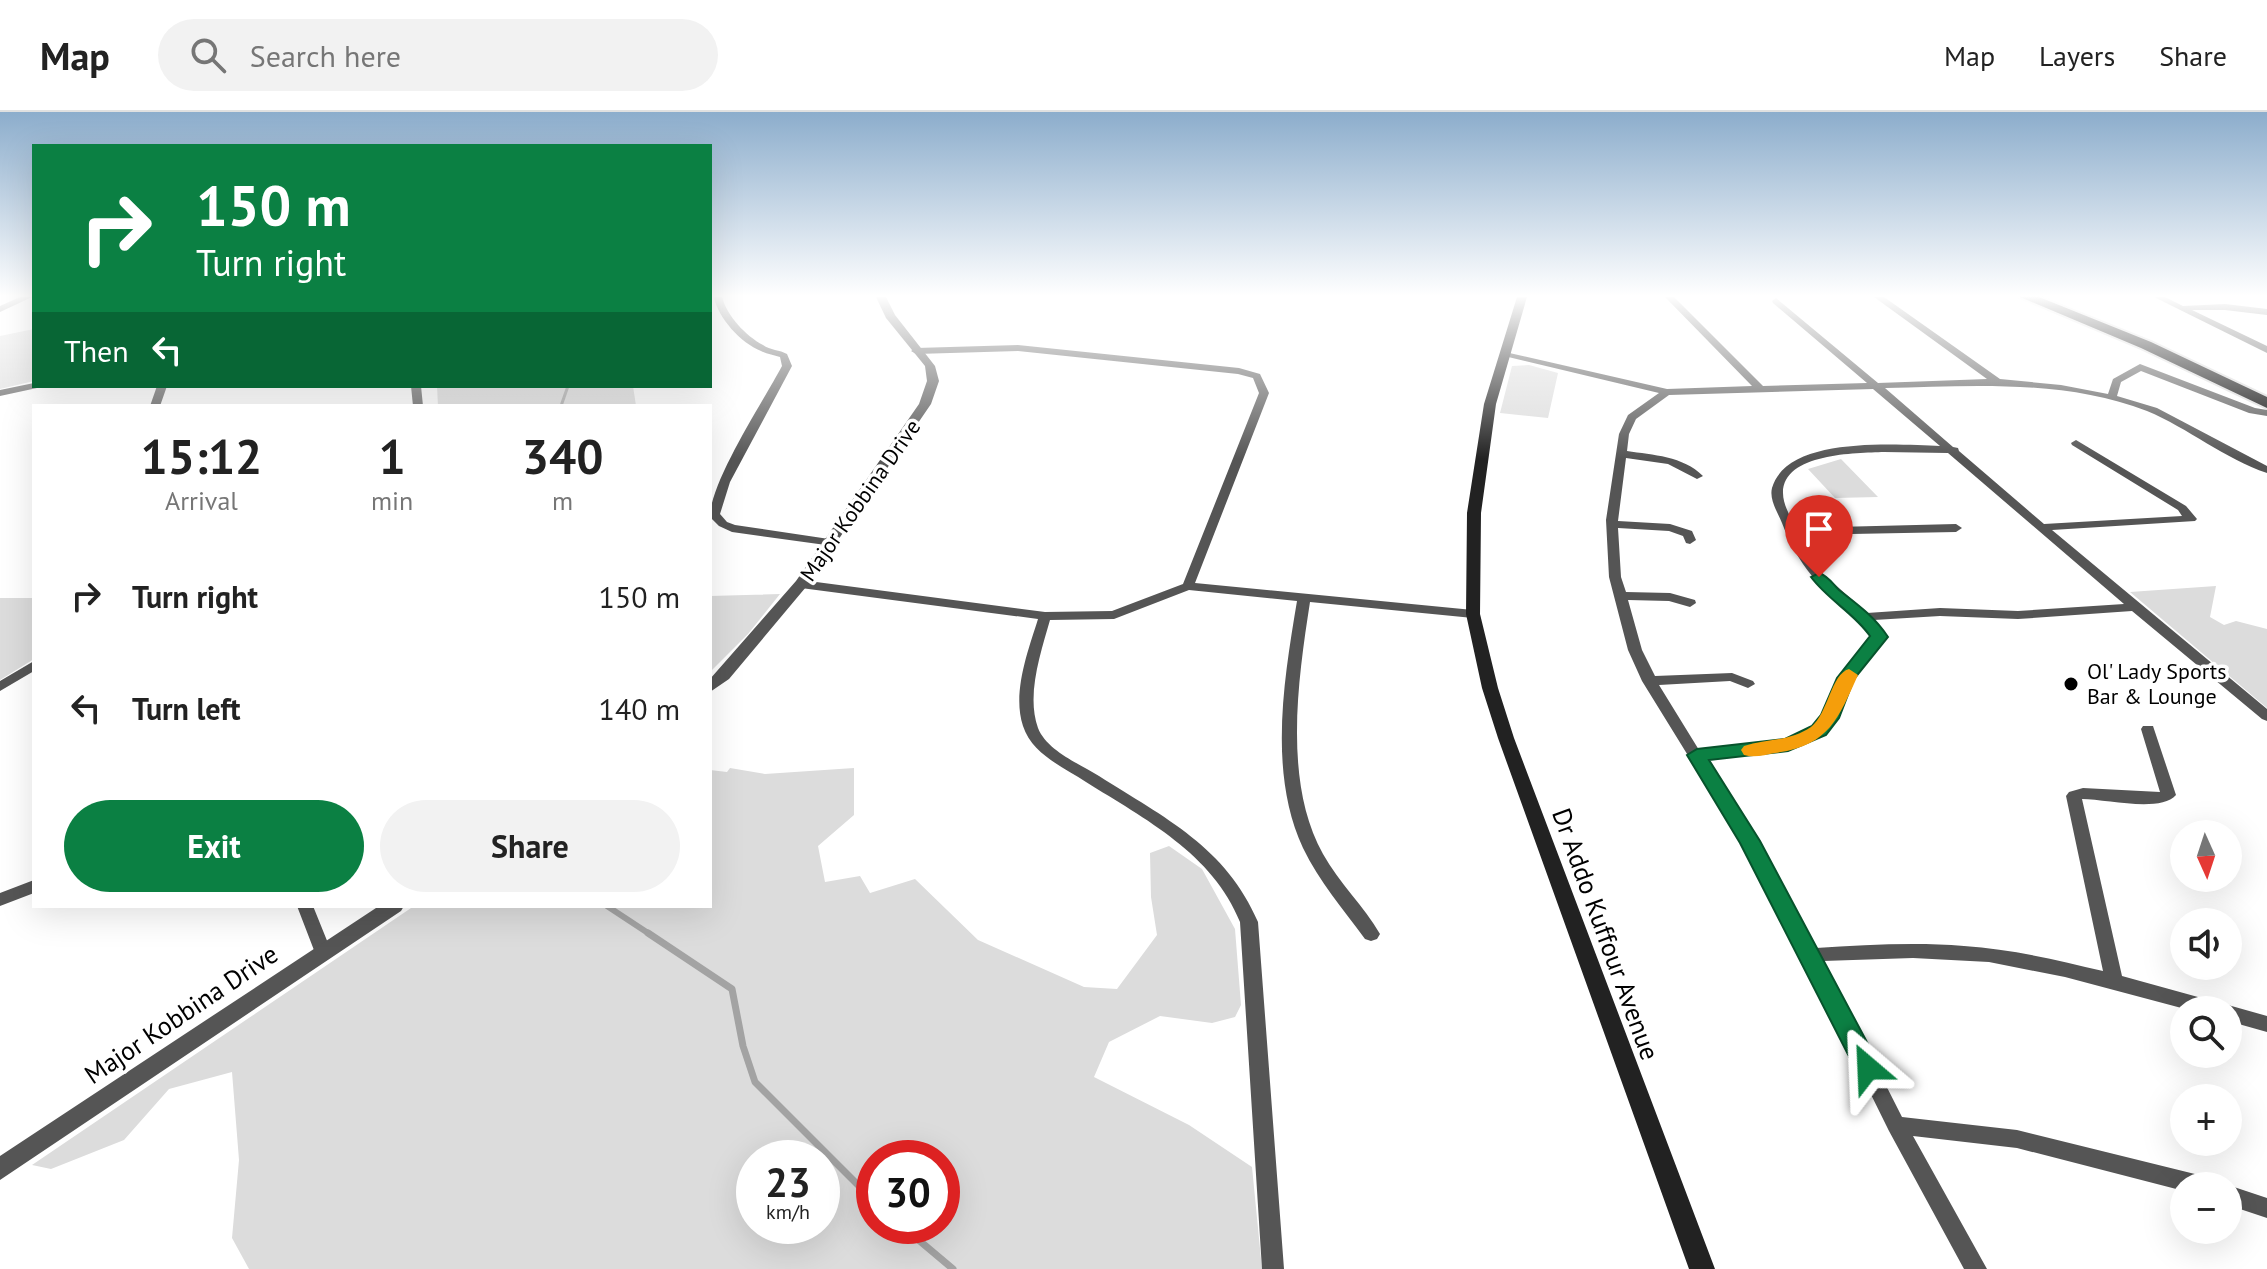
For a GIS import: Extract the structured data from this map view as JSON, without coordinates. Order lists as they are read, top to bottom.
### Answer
{
  "streets": {
    "main road": ["Dr Addo Kuffour Avenue"],
    "street": ["Major Kobbina Drive"]
  },
  "places": ["Ol' Lady Sports Bar & Lounge"],
  "north": "bottom",
  "page": {
    "header": "Map",
    "search": "Search here",
    "nav": ["Map", "Layers", "Share"],
    "turn": ["150 m", "Turn right"],
    "then": "Then",
    "eta": [
      "15:12",
      "Arrival",
      "1",
      "min",
      "340",
      "m"
    ],
    "list": [
      {
        "name": "Turn right",
        "value": "150 m"
      },
      {
        "name": "Turn left",
        "value": "140 m"
      }
    ],
    "buttons": ["Exit", "Share"],
    "map_buttons": ["+", "−"],
    "speed": "23 km/h",
    "limit": "30"
  }
}
